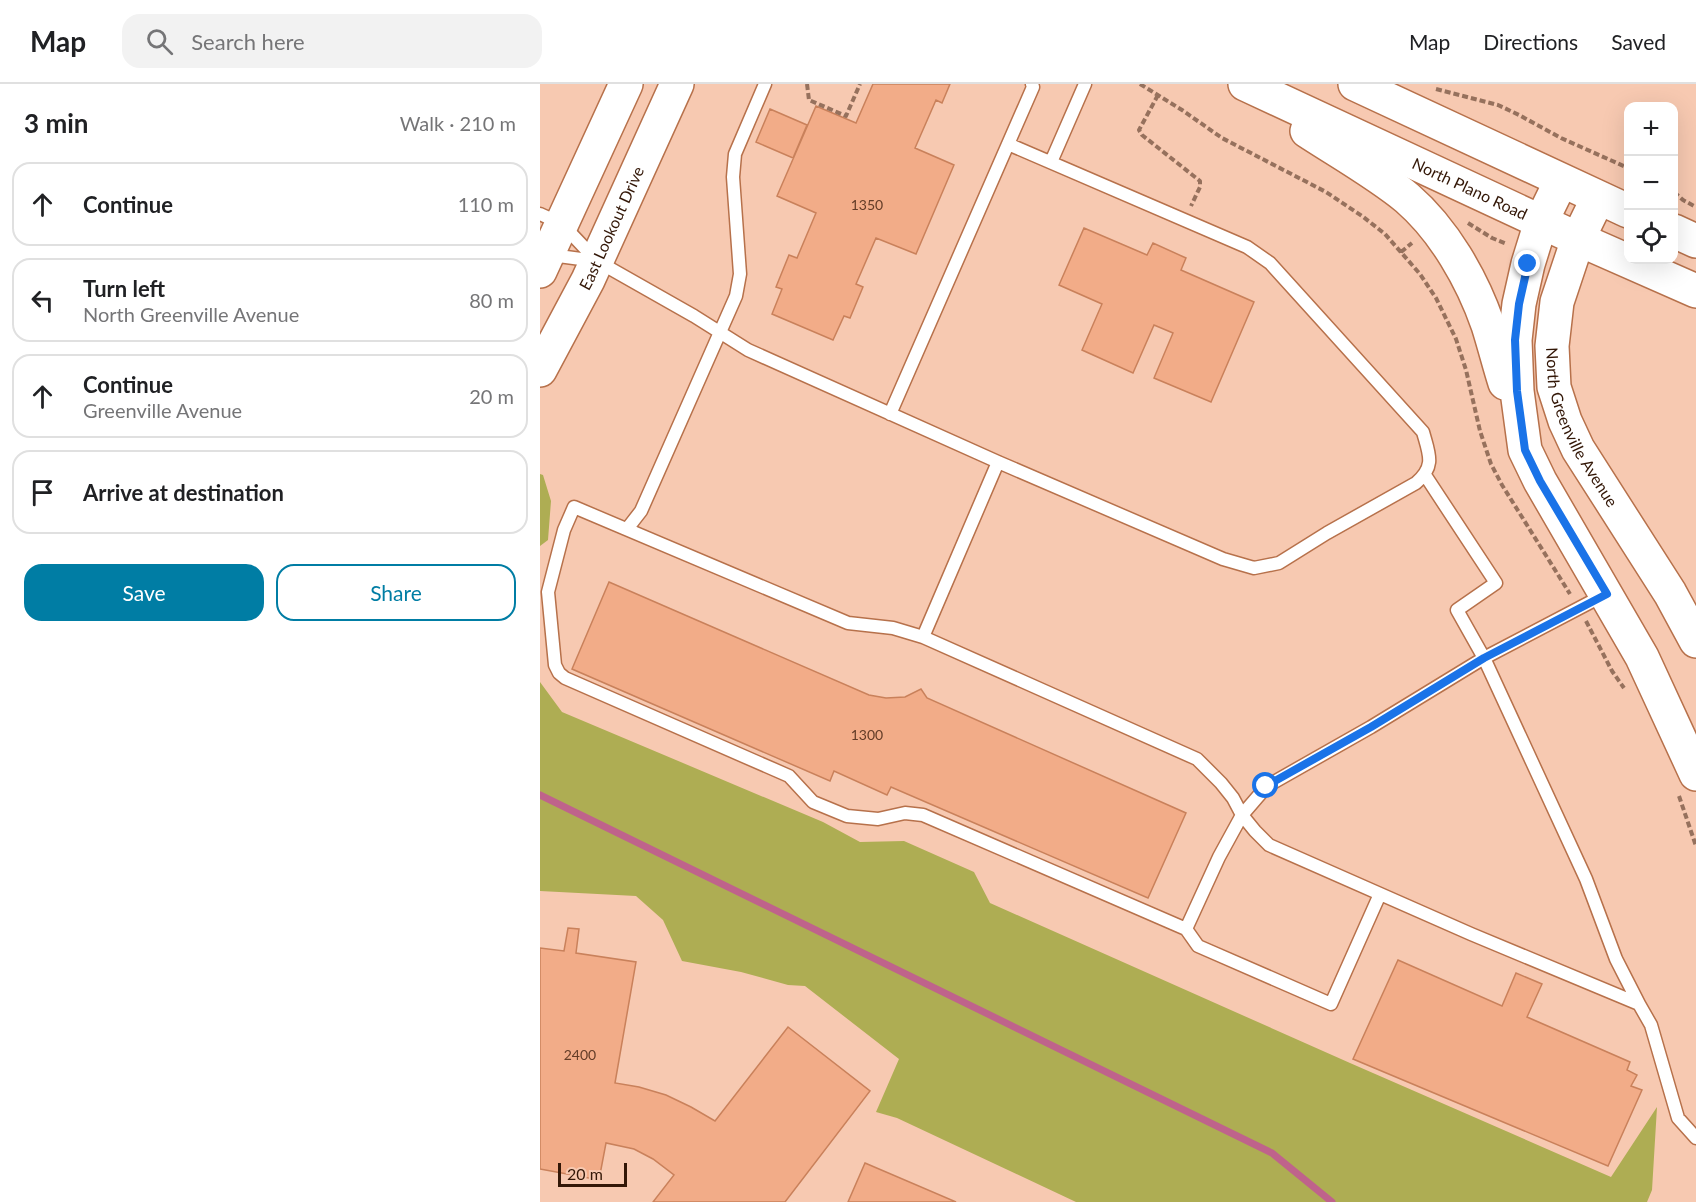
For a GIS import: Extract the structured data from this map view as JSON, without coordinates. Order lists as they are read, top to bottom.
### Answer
{
  "streets": {
    "main road": ["North Plano Road", "East Lookout Drive", "North Greenville Avenue"]
  },
  "crossings": [
    ["North Plano Road", "North Greenville Avenue"]
  ],
  "house_numbers": ["1350", "1300", "2400"],
  "scale_bar": "20 m",
  "page": {
    "header": "Map",
    "search": "Search here",
    "nav": ["Map", "Directions", "Saved"],
    "heading": ["3 min", "Walk · 210 m"],
    "map_buttons": ["+", "−"],
    "list": [
      ["Continue", "110 m"],
      ["Turn left", "North Greenville Avenue", "80 m"],
      ["Continue", "Greenville Avenue", "20 m"],
      "Arrive at destination"
    ],
    "buttons": ["Save", "Share"],
    "scale": "20 m"
  }
}
